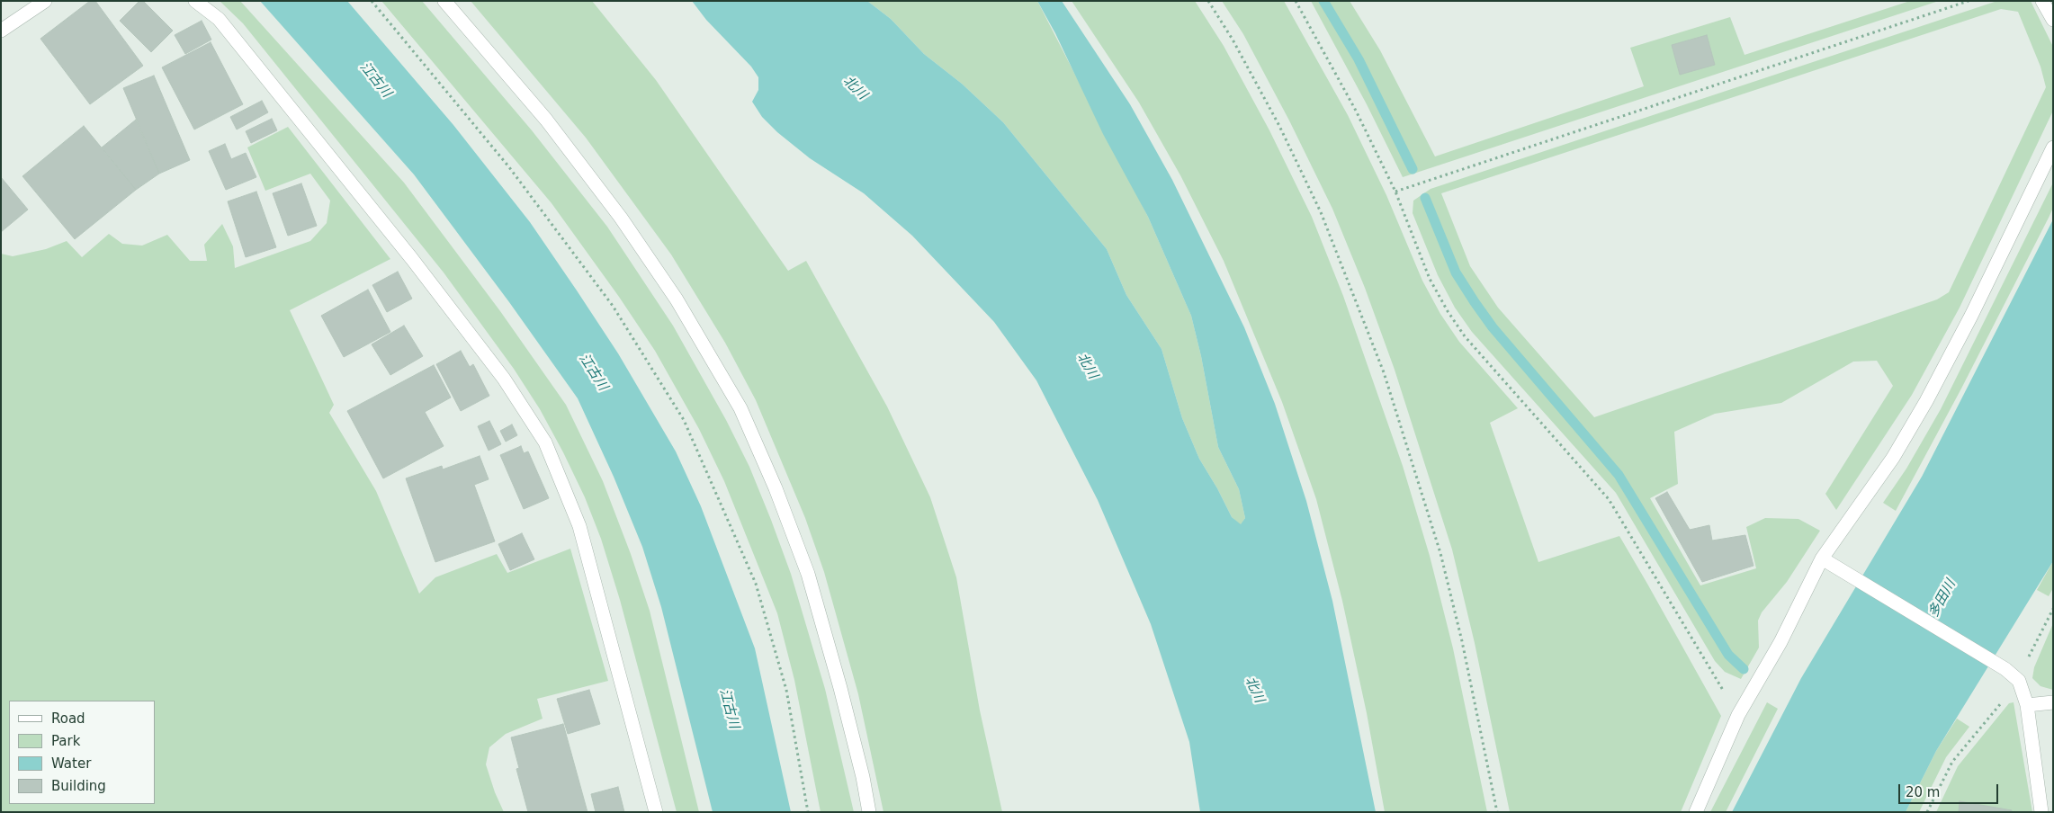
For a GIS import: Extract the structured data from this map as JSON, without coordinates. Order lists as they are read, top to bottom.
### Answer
{
  "water": ["江古川", "北川", "多田川"],
  "legend": [
    "Road",
    "Park",
    "Water",
    "Building"
  ],
  "scale_bar": "20 m"
}
